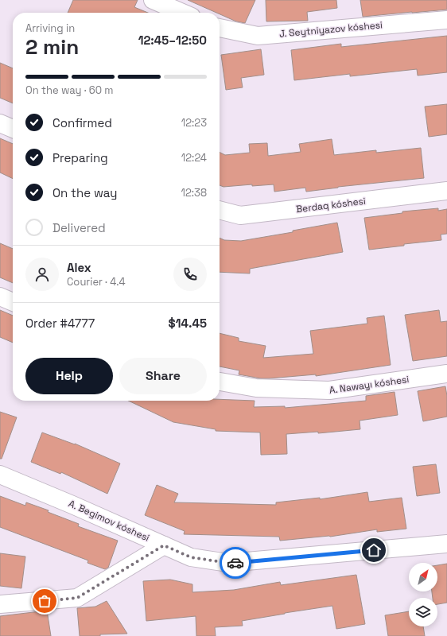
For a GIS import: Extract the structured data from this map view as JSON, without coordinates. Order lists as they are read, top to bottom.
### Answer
{
  "streets": {
    "street": [
      "J. Seytniyazov kóshesi",
      "Berdaq kóshesi",
      "A. Nawayı kóshesi",
      "A. Begimov kóshesi"
    ]
  },
  "north": "top right",
  "page": {
    "heading": ["2 min", "Arriving in", "12:45–12:50"],
    "panel": [
      "Alex",
      "Courier · 4.4",
      "Order #4777",
      "$14.45"
    ],
    "bar": "On the way · 60 m",
    "list": [
      ["Confirmed", "12:23"],
      ["Preparing", "12:24"],
      ["On the way", "12:38"],
      "Delivered"
    ],
    "buttons": ["Help", "Share"]
  }
}
